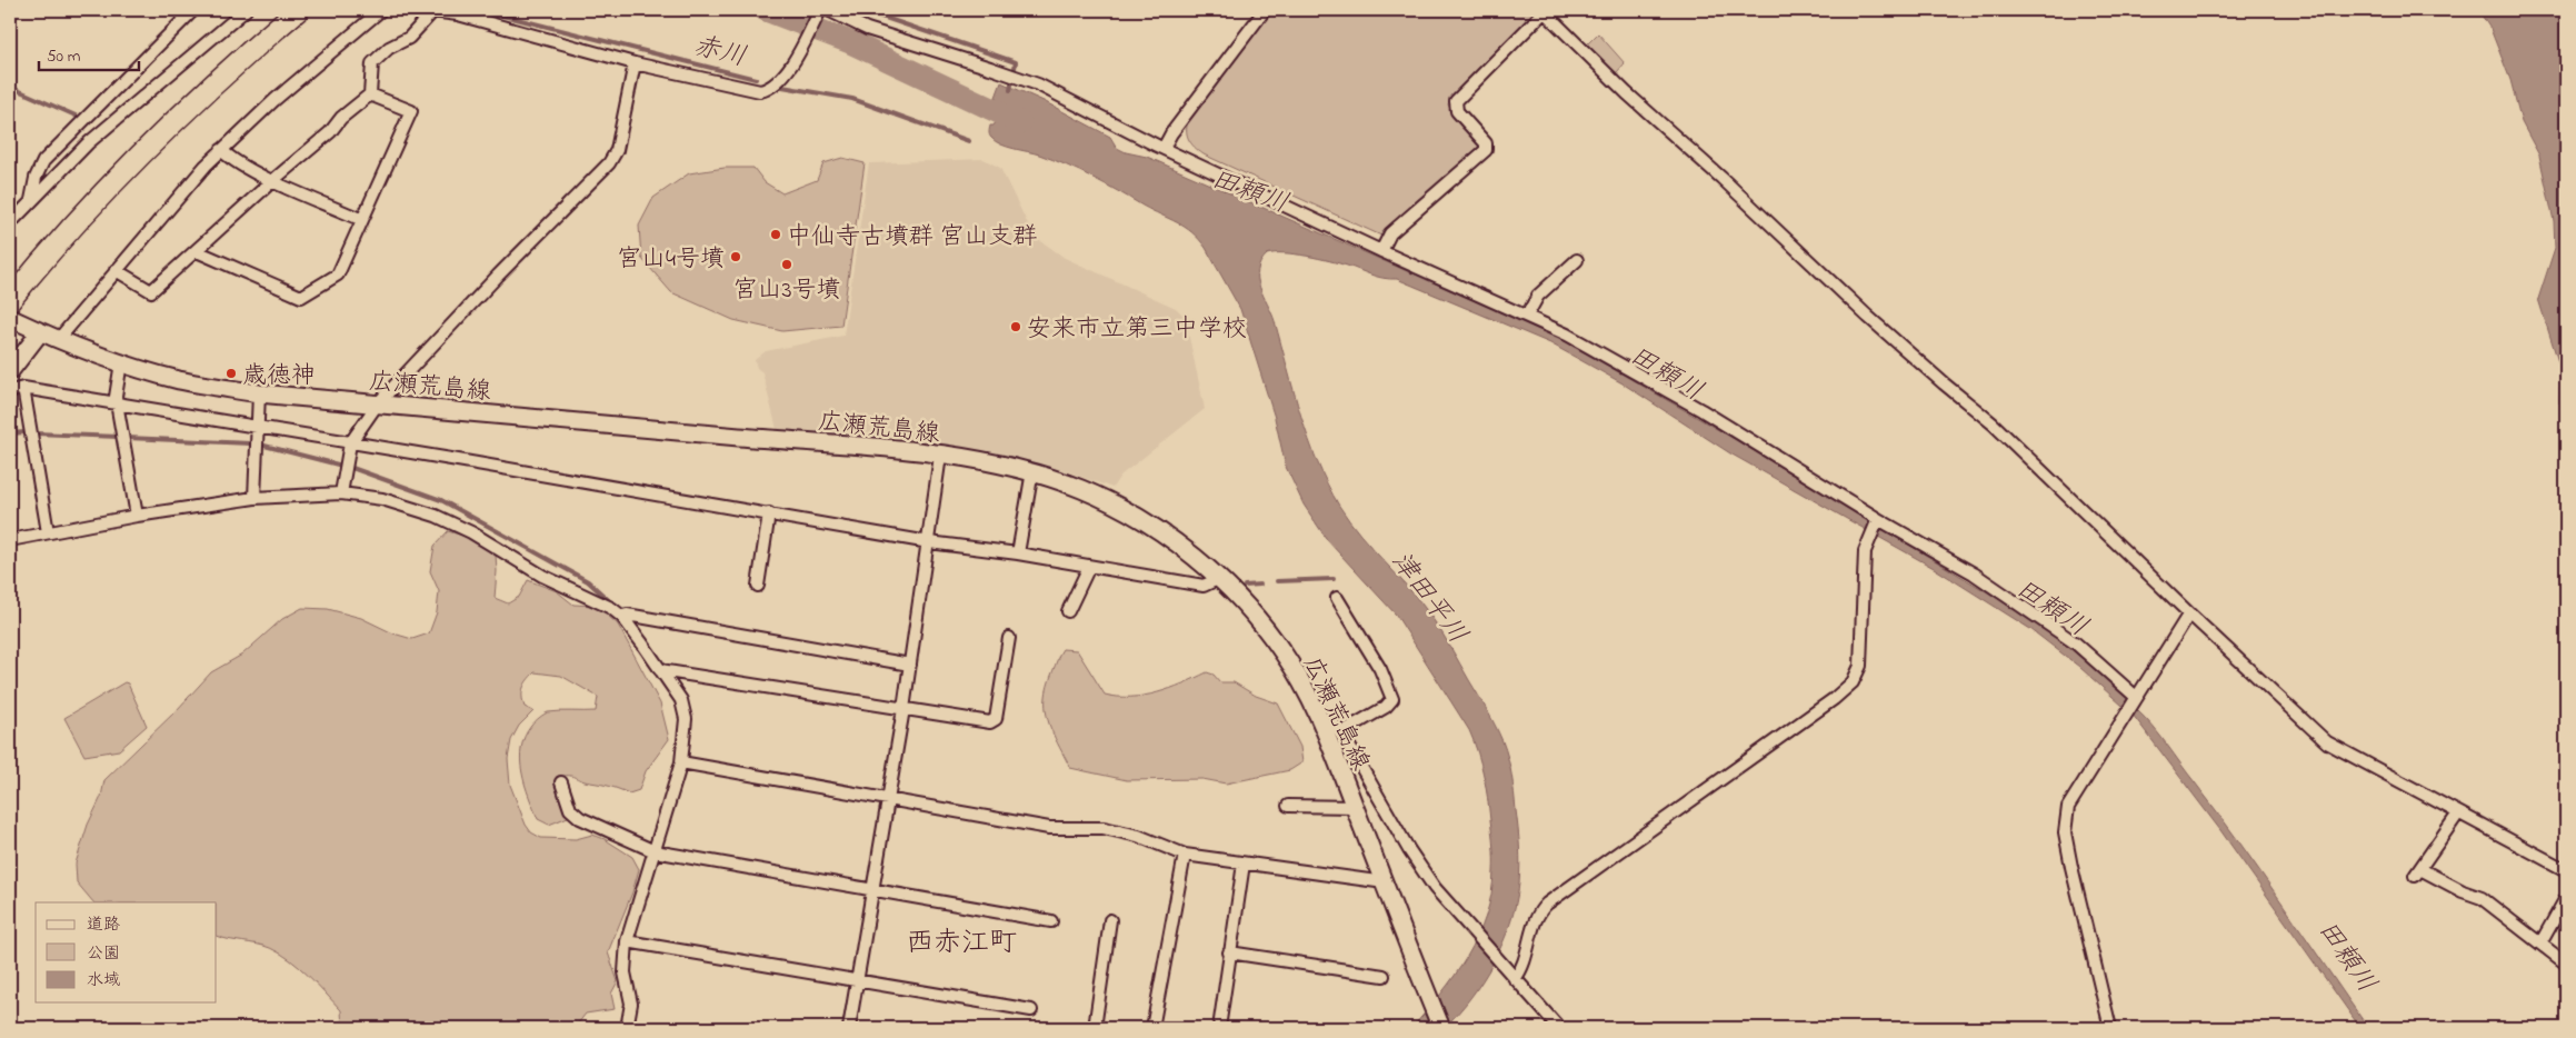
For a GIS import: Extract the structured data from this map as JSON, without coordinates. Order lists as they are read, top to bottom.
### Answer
{
  "streets": {
    "main road": ["広瀬荒島線"]
  },
  "districts": ["西赤江町"],
  "water": ["赤川", "田頼川", "津田平川"],
  "places": [
    "中仙寺古墳群 宮山支群",
    "宮山4号墳",
    "宮山3号墳",
    "安来市立第三中学校",
    "歳徳神"
  ],
  "legend": ["道路", "公園", "水域"],
  "scale_bar": "50 m"
}
